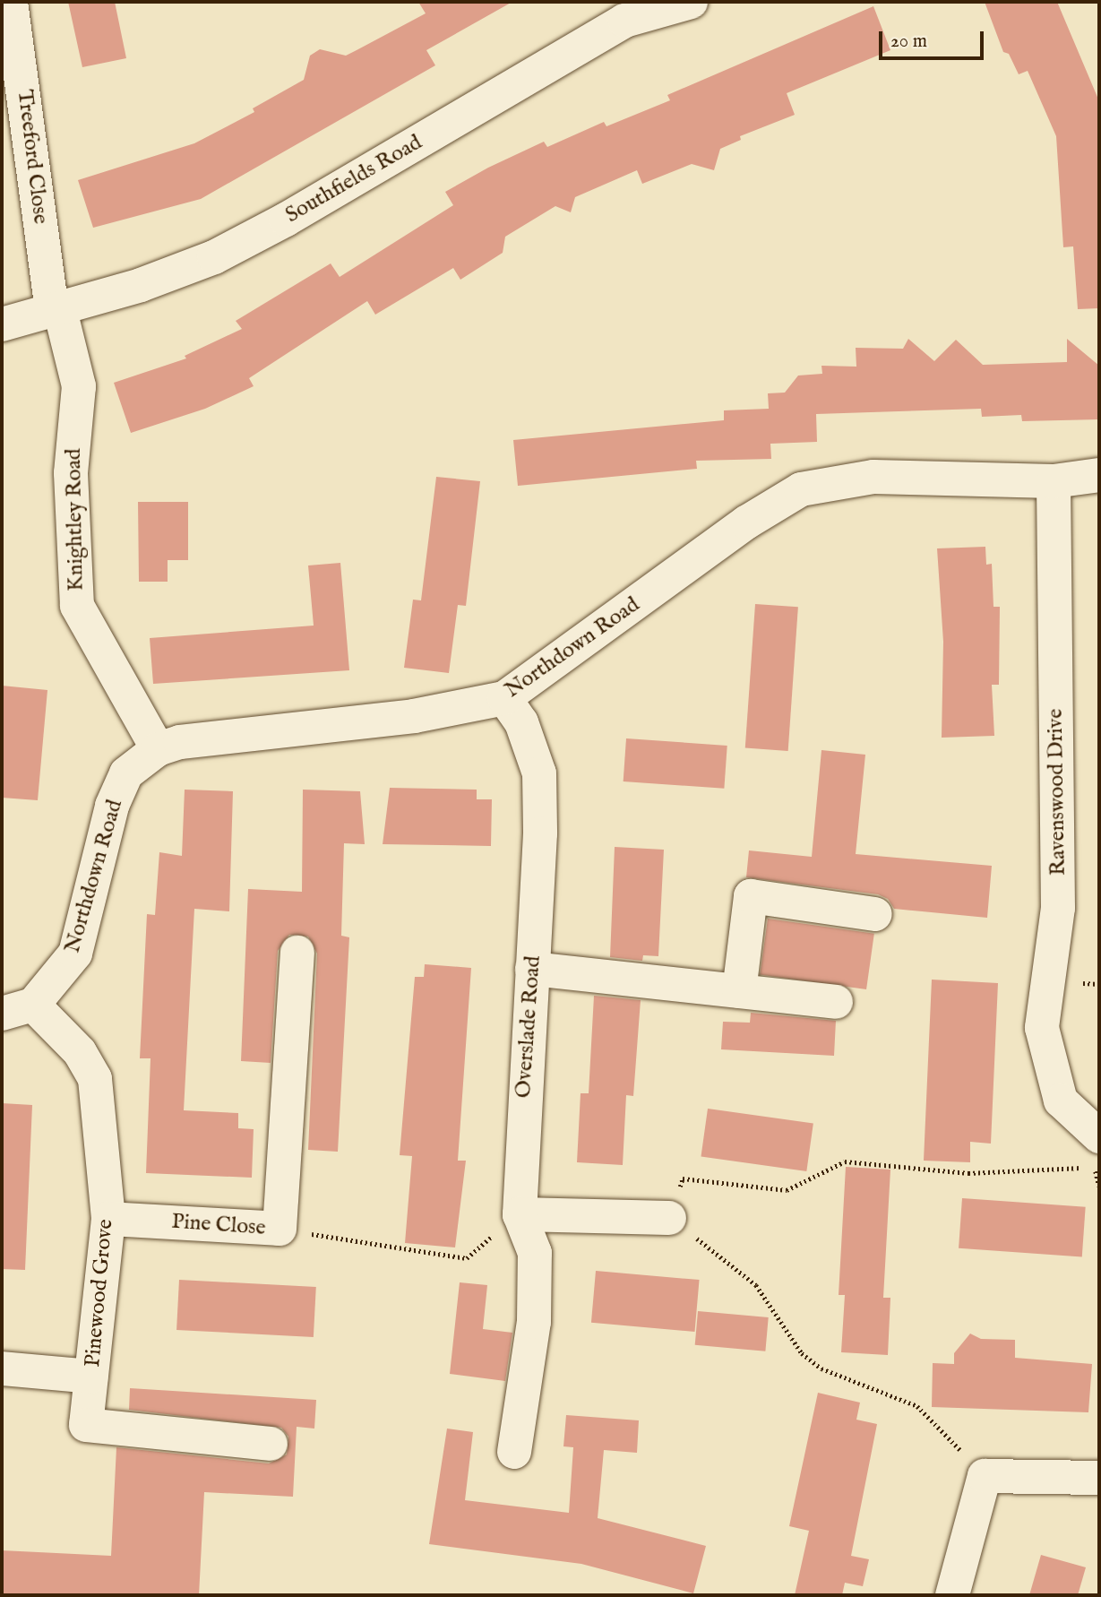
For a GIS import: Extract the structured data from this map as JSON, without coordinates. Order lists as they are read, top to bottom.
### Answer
{
  "streets": {
    "street": [
      "Treeford Close",
      "Southfields Road",
      "Knightley Road",
      "Northdown Road",
      "Ravenswood Drive",
      "Overslade Road",
      "Pine Close",
      "Pinewood Grove"
    ]
  },
  "crossings": [
    ["Treeford Close", "Southfields Road"],
    ["Treeford Close", "Knightley Road"],
    ["Southfields Road", "Knightley Road"],
    ["Knightley Road", "Northdown Road"],
    ["Northdown Road", "Ravenswood Drive"],
    ["Northdown Road", "Overslade Road"],
    ["Northdown Road", "Pinewood Grove"],
    ["Pine Close", "Pinewood Grove"]
  ],
  "scale_bar": "20 m"
}
